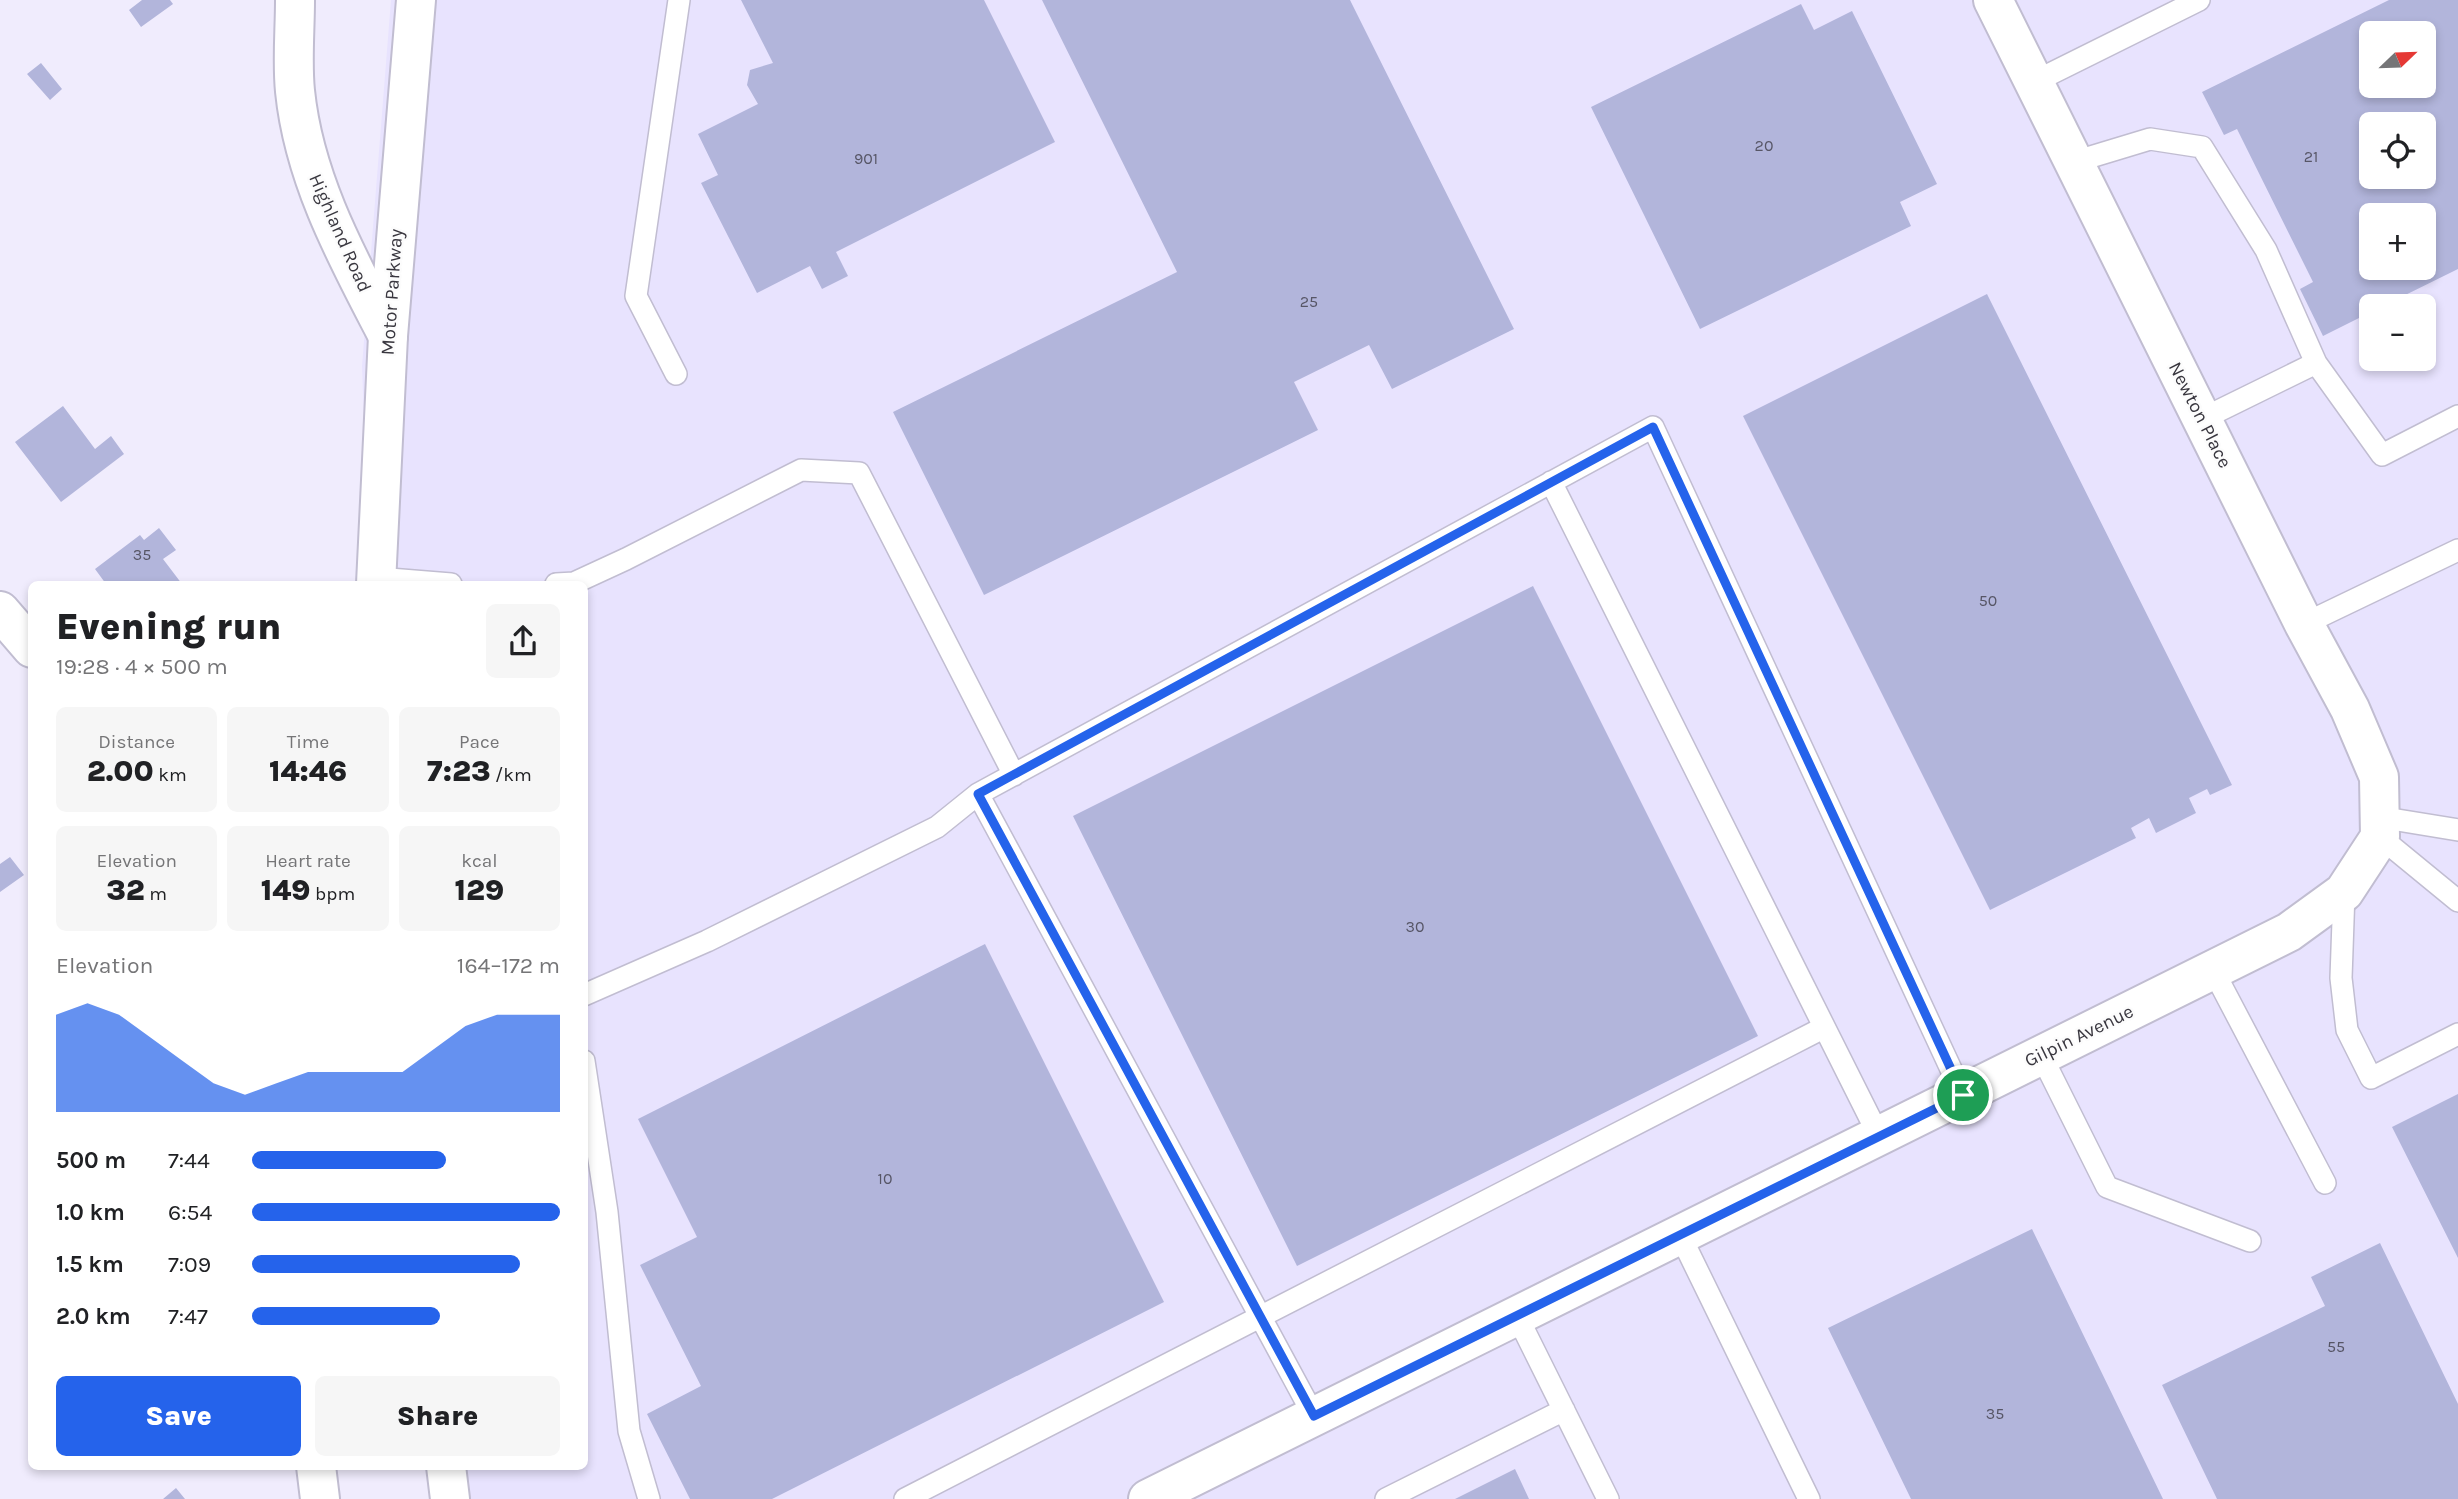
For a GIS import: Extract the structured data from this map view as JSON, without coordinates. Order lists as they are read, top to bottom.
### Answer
{
  "streets": {
    "street": [
      "Highland Road",
      "Motor Parkway",
      "Newton Place",
      "Gilpin Avenue"
    ]
  },
  "crossings": [
    ["Highland Road", "Motor Parkway"],
    ["Newton Place", "Gilpin Avenue"]
  ],
  "house_numbers": [
    "20",
    "21",
    "901",
    "25",
    "35",
    "50",
    "30",
    "10",
    "55",
    "35"
  ],
  "north": "top right",
  "page": {
    "map_buttons": ["+", "−"],
    "heading": ["Evening run", "19:28 · 4 × 500 m"],
    "stats": [
      ["Distance", "2.00 km"],
      ["Time", "14:46"],
      ["Pace", "7:23 /km"],
      ["Elevation", "32 m"],
      ["Heart rate", "149 bpm"],
      ["kcal", "129"]
    ],
    "chart": ["Elevation", "164–172 m"],
    "list": [
      {
        "name": "500 m",
        "note": "7:44"
      },
      {
        "name": "1.0 km",
        "note": "6:54"
      },
      {
        "name": "1.5 km",
        "note": "7:09"
      },
      {
        "name": "2.0 km",
        "note": "7:47"
      }
    ],
    "buttons": ["Save", "Share"]
  }
}
